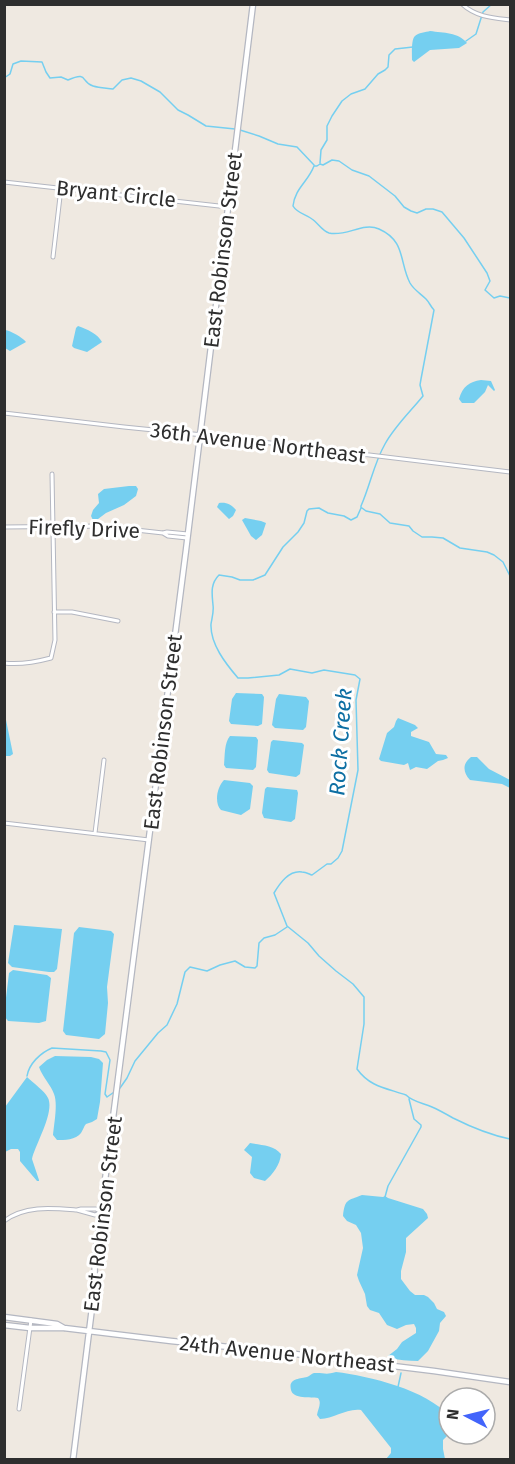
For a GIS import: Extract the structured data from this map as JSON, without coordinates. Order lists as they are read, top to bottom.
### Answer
{
  "streets": {
    "street": [
      "Bryant Circle",
      "East Robinson Street",
      "36th Avenue Northeast",
      "Firefly Drive",
      "24th Avenue Northeast"
    ]
  },
  "crossings": [
    ["Bryant Circle", "East Robinson Street"],
    ["East Robinson Street", "36th Avenue Northeast"],
    ["East Robinson Street", "Firefly Drive"],
    ["East Robinson Street", "24th Avenue Northeast"]
  ],
  "water": ["Rock Creek"],
  "north": "left"
}
